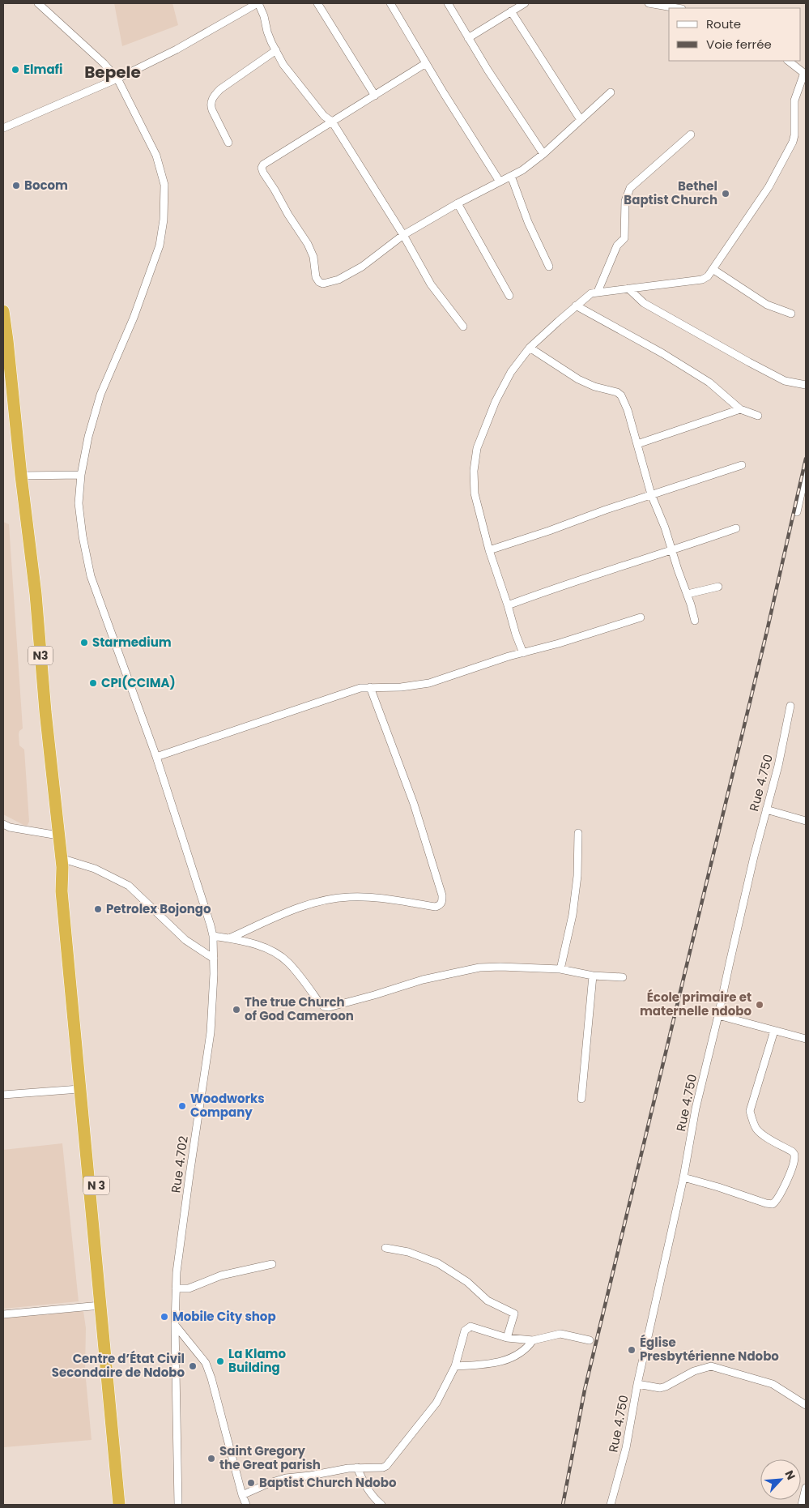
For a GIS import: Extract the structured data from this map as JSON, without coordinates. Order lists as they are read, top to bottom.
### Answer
{
  "streets": {
    "highway": ["N3", "N 3"],
    "street": ["Rue 4.750", "Rue 4.702"]
  },
  "crossings": [
    ["N3", "N 3"]
  ],
  "districts": ["Bepele"],
  "places": [
    "Elmafi",
    "Bocom",
    "Bethel Baptist Church",
    "Starmedium",
    "CPI(CCIMA)",
    "Petrolex Bojongo",
    "École primaire et maternelle ndobo",
    "The true Church of God Cameroon",
    "Woodworks Company",
    "Mobile City shop",
    "Église Presbytérienne Ndobo",
    "La Klamo Building",
    "Centre d’État Civil Secondaire de Ndobo",
    "Saint Gregory the Great parish",
    "Baptist Church Ndobo"
  ],
  "legend": ["Route", "Voie ferrée"],
  "north": "top right"
}
